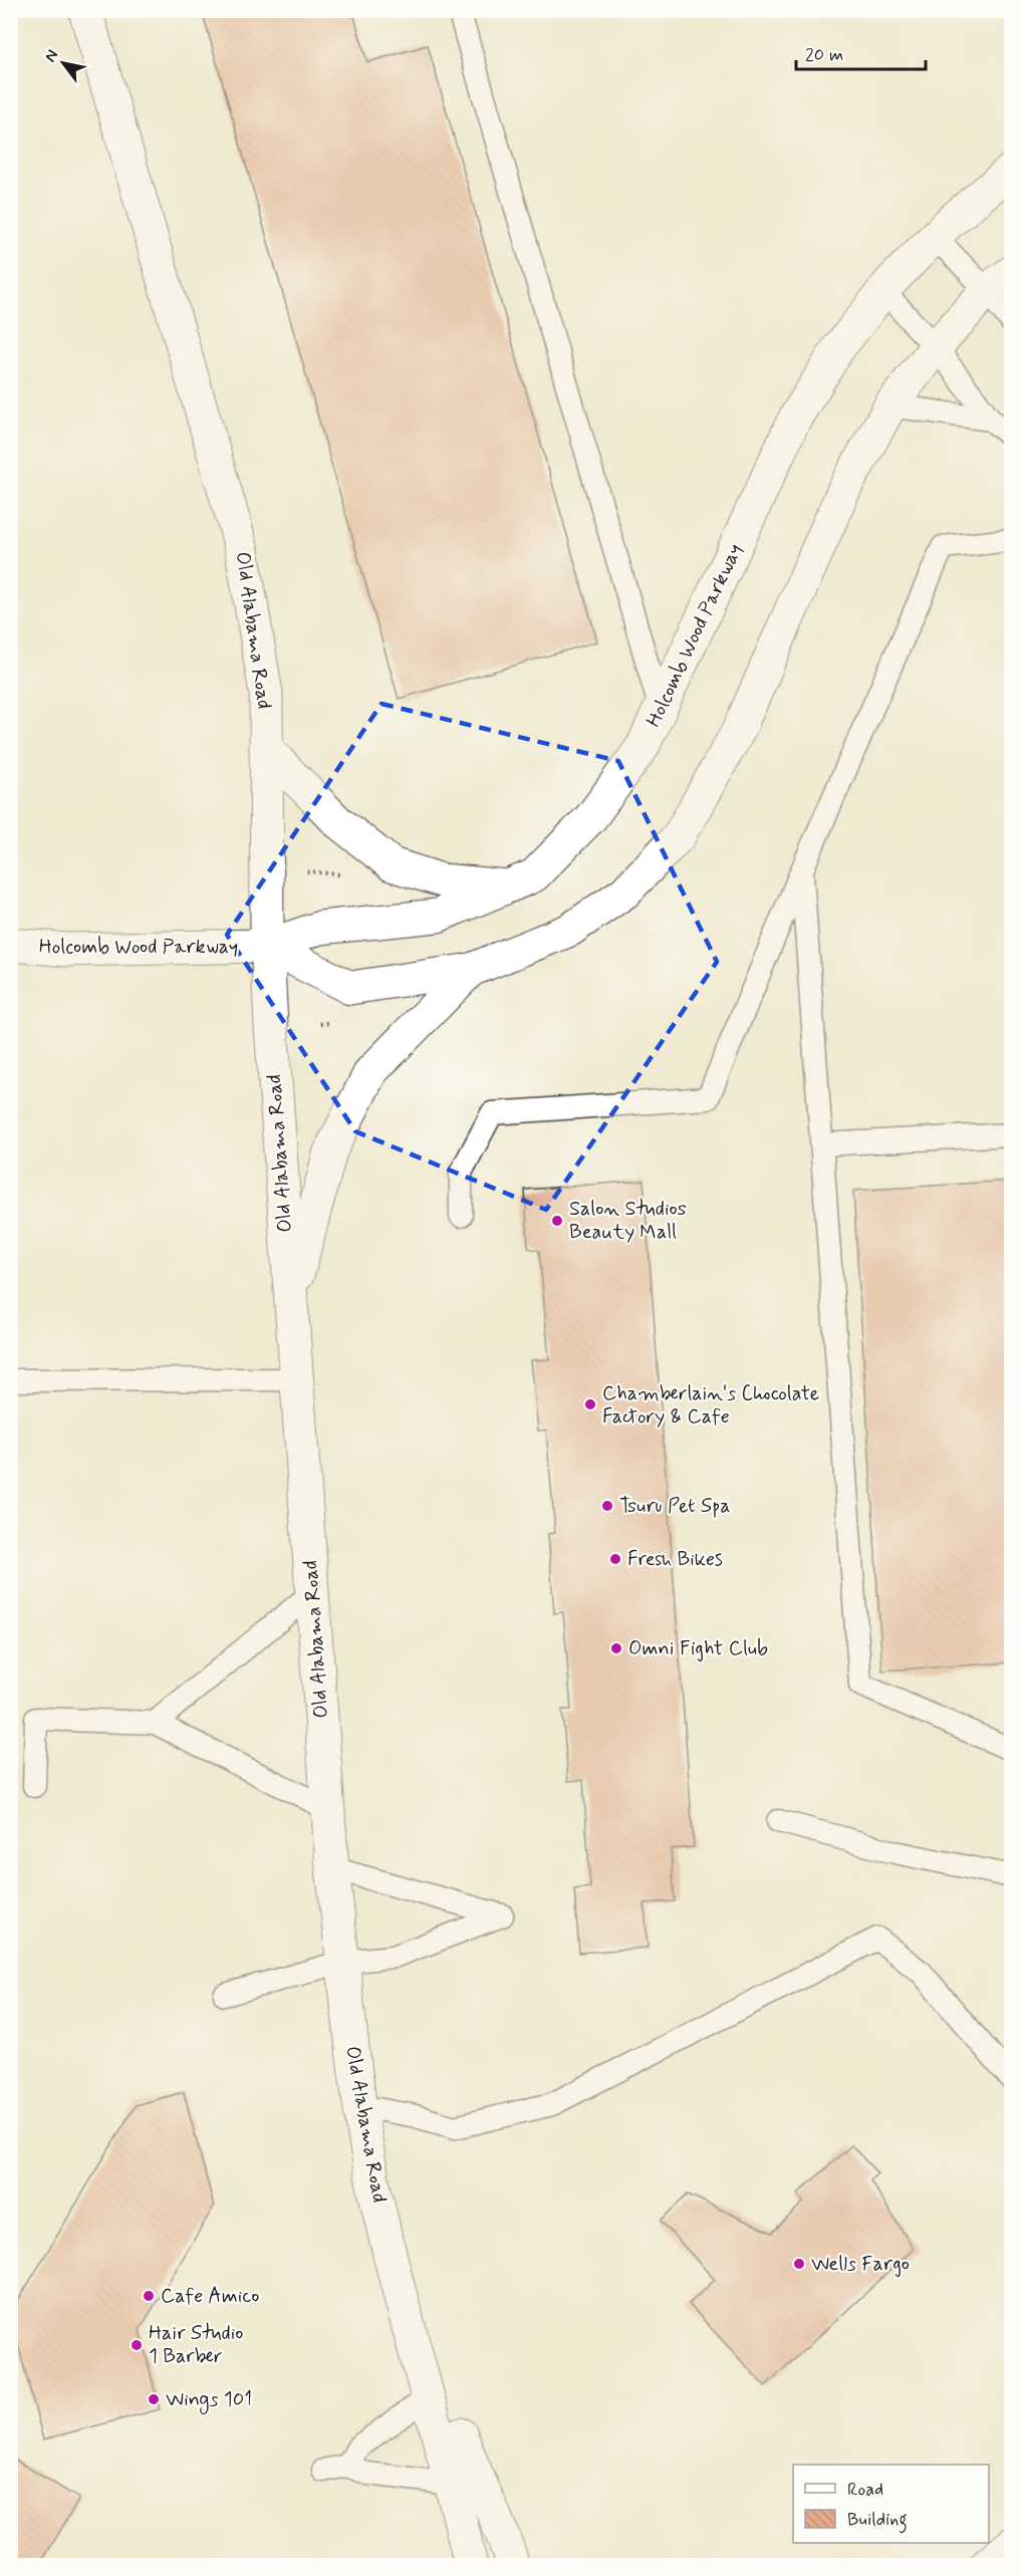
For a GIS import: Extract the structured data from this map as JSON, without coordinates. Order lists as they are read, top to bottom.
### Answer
{
  "streets": {
    "main road": ["Old Alabama Road", "Holcomb Wood Parkway"]
  },
  "crossings": [
    ["Old Alabama Road", "Holcomb Wood Parkway"]
  ],
  "places": [
    "Salon Studios Beauty Mall",
    "Chamberlain's Chocolate Factory & Cafe",
    "Tsuru Pet Spa",
    "Fresh Bikes",
    "Omni Fight Club",
    "Wells Fargo",
    "Cafe Amico",
    "Hair Studio 1 Barber",
    "Wings 101"
  ],
  "legend": ["Road", "Building"],
  "scale_bar": "20 m",
  "north": "top left"
}
